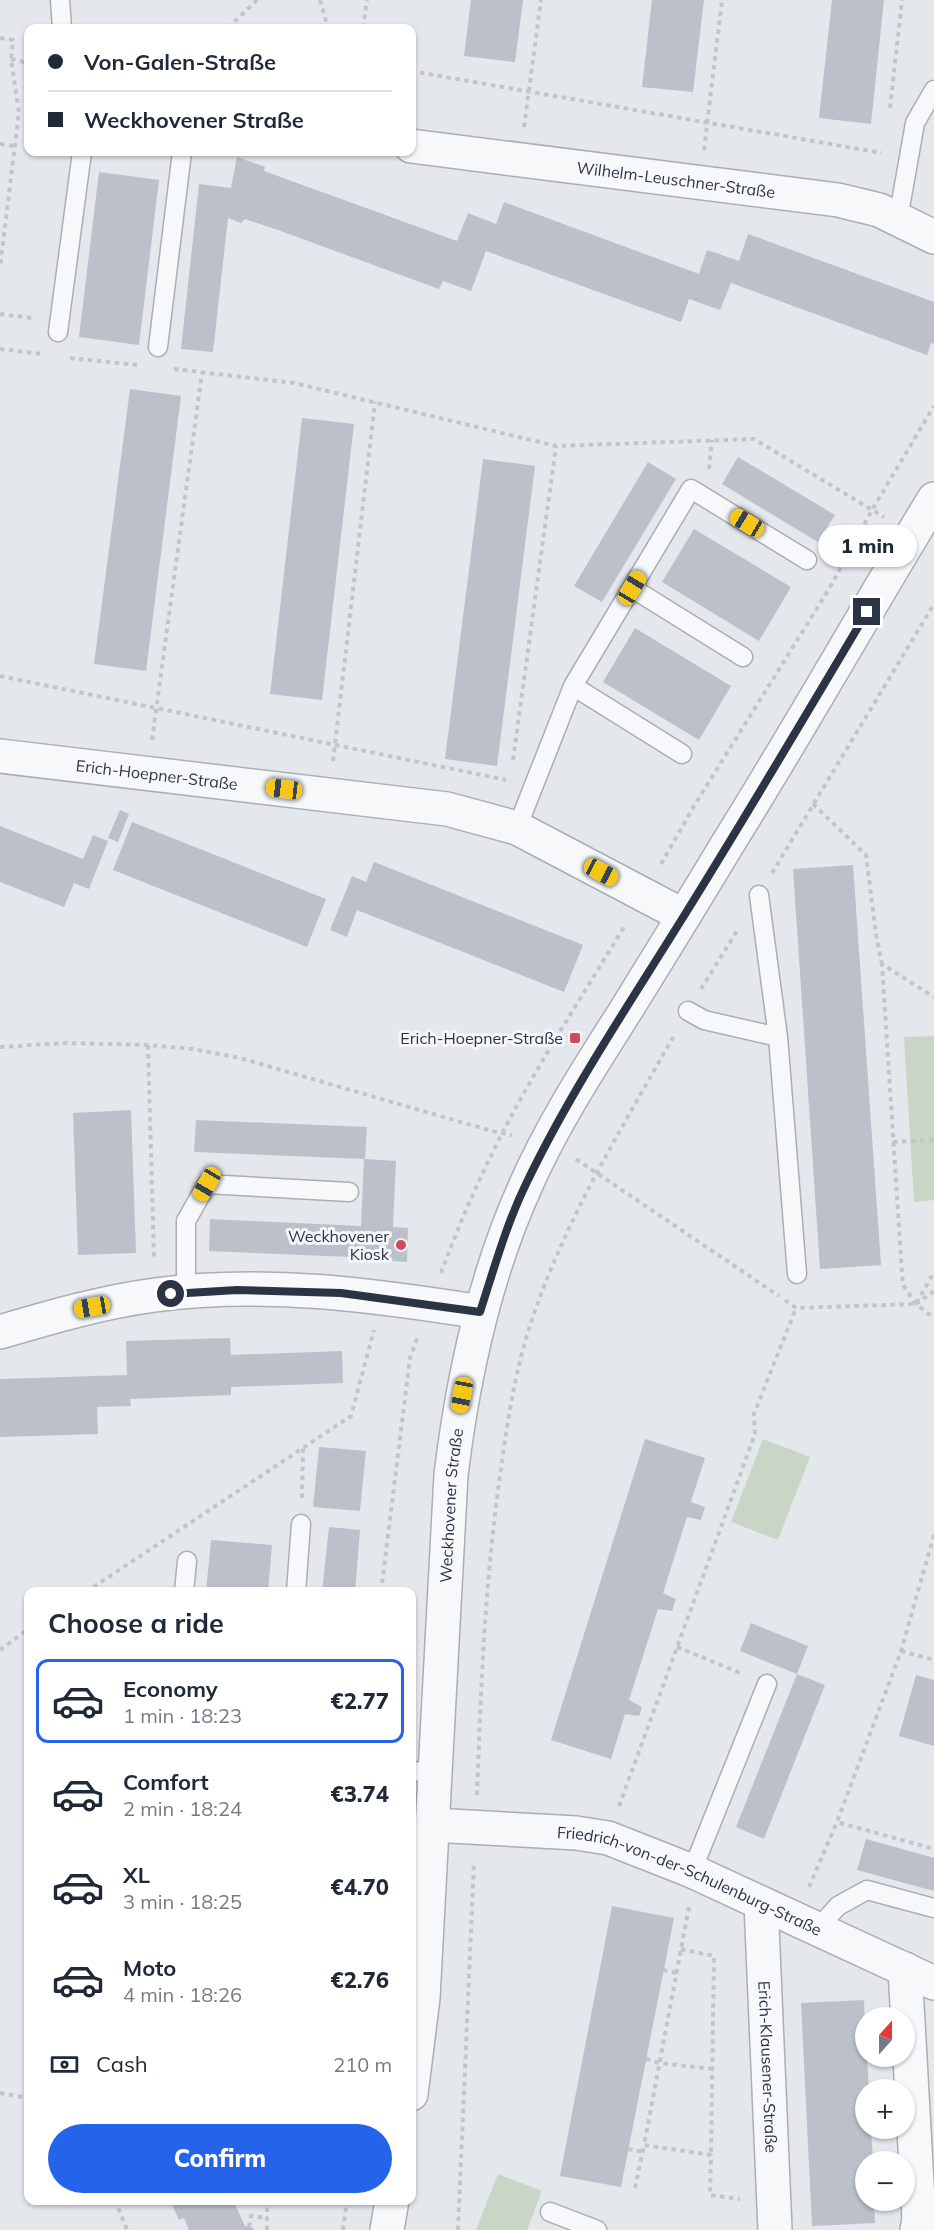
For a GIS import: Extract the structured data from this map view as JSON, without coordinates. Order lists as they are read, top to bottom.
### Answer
{
  "streets": {
    "street": [
      "Wilhelm-Leuschner-Straße",
      "Erich-Hoepner-Straße",
      "Weckhovener Straße",
      "Friedrich-von-der-Schulenburg-Straße",
      "Erich-Klausener-Straße"
    ]
  },
  "crossings": [
    ["Erich-Hoepner-Straße", "Weckhovener Straße"],
    ["Weckhovener Straße", "Friedrich-von-der-Schulenburg-Straße"],
    ["Friedrich-von-der-Schulenburg-Straße", "Erich-Klausener-Straße"]
  ],
  "places": {
    "transit": ["Erich-Hoepner-Straße"],
    "other": ["Weckhovener Kiosk"]
  },
  "north": "top",
  "page": {
    "banner": ["Von-Galen-Straße", "Weckhovener Straße"],
    "bubble": "1 min",
    "heading": "Choose a ride",
    "list": [
      {
        "name": "Economy",
        "note": "1 min · 18:23",
        "value": "€2.77"
      },
      {
        "name": "Comfort",
        "note": "2 min · 18:24",
        "value": "€3.74"
      },
      {
        "name": "XL",
        "note": "3 min · 18:25",
        "value": "€4.70"
      },
      {
        "name": "Moto",
        "note": "4 min · 18:26",
        "value": "€2.76"
      }
    ],
    "map_buttons": ["+", "−"],
    "pay": ["Cash", "210 m"],
    "buttons": "Confirm"
  }
}
